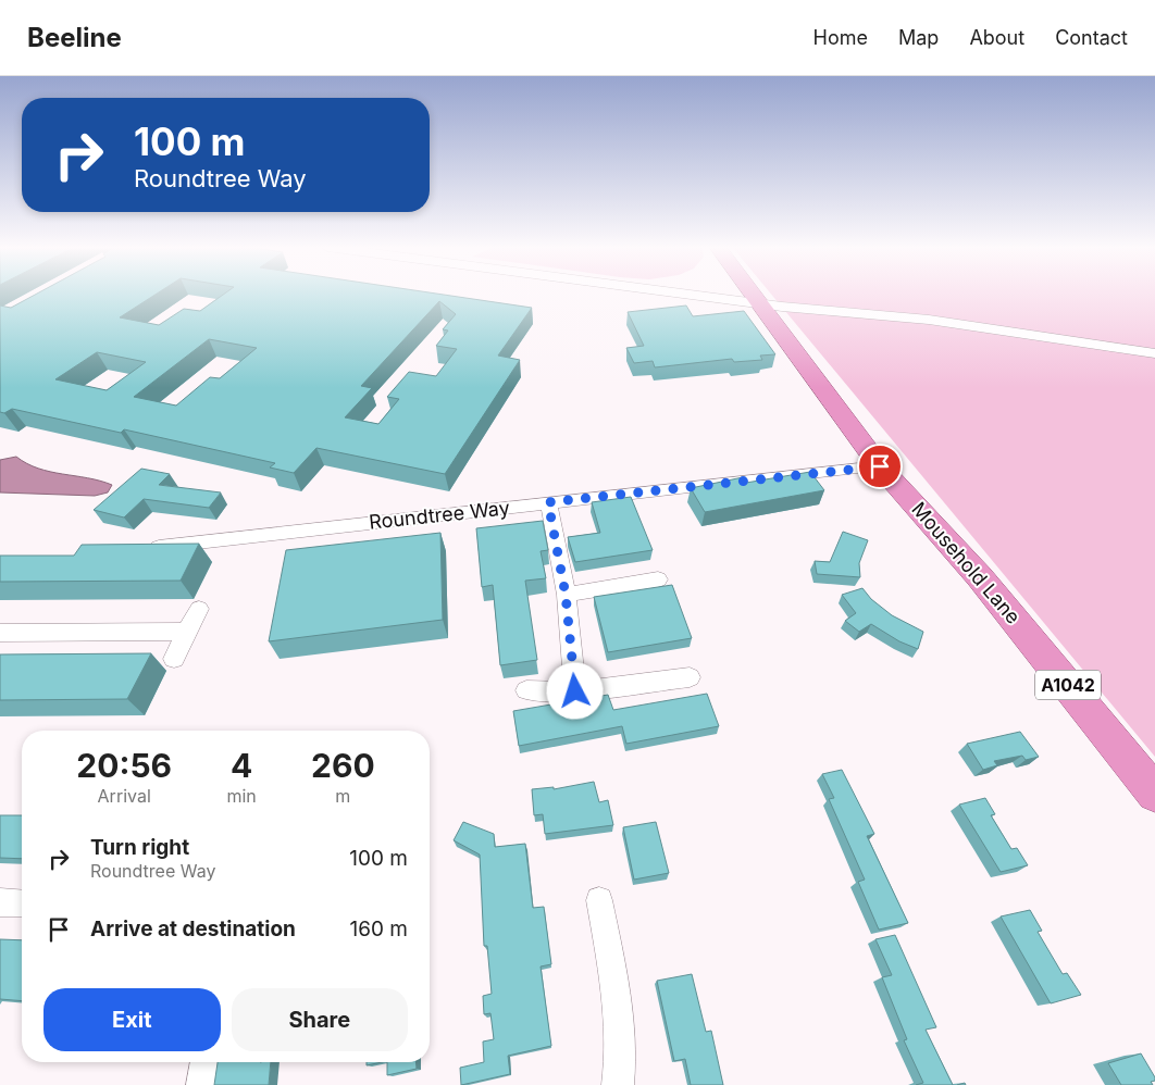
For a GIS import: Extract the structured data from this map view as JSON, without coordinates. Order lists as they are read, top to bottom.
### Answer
{
  "streets": {
    "highway": ["Mousehold Lane", "A1042"],
    "street": ["Roundtree Way"]
  },
  "crossings": [
    ["Roundtree Way", "Mousehold Lane"],
    ["Mousehold Lane", "A1042"]
  ],
  "page": {
    "header": "Beeline",
    "nav": [
      "Home",
      "Map",
      "About",
      "Contact"
    ],
    "turn": ["100 m", "Roundtree Way"],
    "eta": [
      "20:56",
      "Arrival",
      "4",
      "min",
      "260",
      "m"
    ],
    "list": [
      {
        "name": "Turn right",
        "note": "Roundtree Way",
        "value": "100 m"
      },
      {
        "name": "Arrive at destination",
        "value": "160 m"
      }
    ],
    "buttons": ["Exit", "Share"]
  }
}
